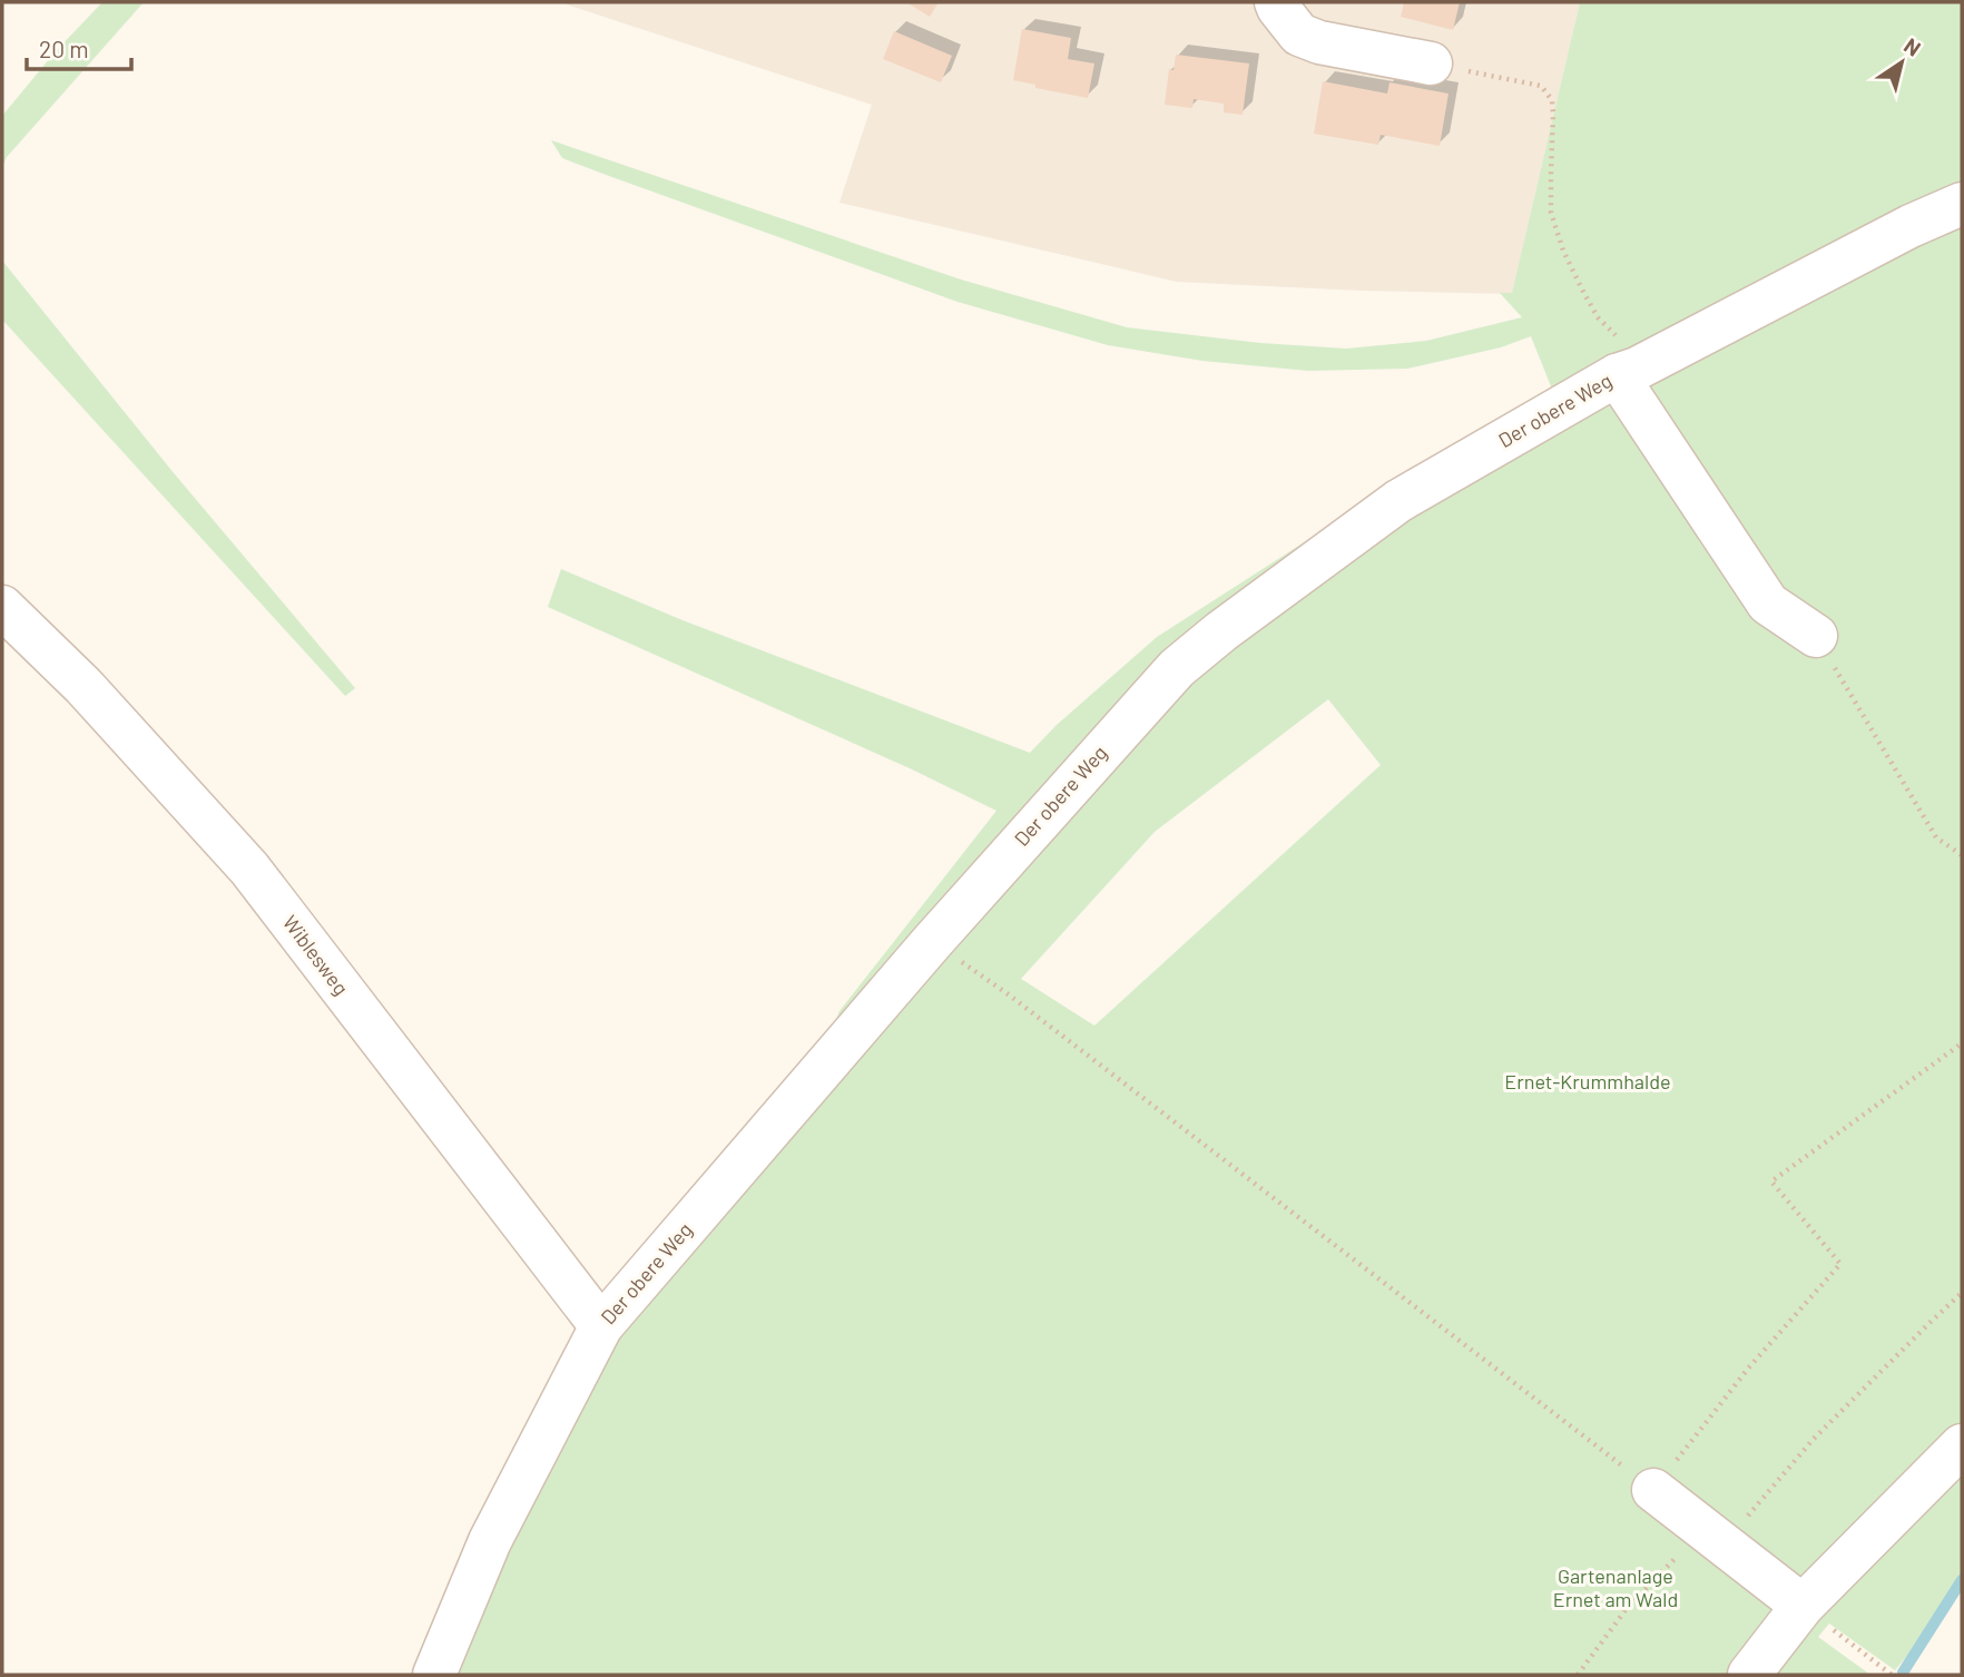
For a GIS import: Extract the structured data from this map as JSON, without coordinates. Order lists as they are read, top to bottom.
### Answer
{
  "streets": {
    "lane": ["Der obere Weg", "Wiblesweg"]
  },
  "crossings": [
    ["Der obere Weg", "Wiblesweg"]
  ],
  "parks": ["Ernet-Krummhalde", "Gartenanlage Ernet am Wald"],
  "scale_bar": "20 m",
  "north": "top right"
}
